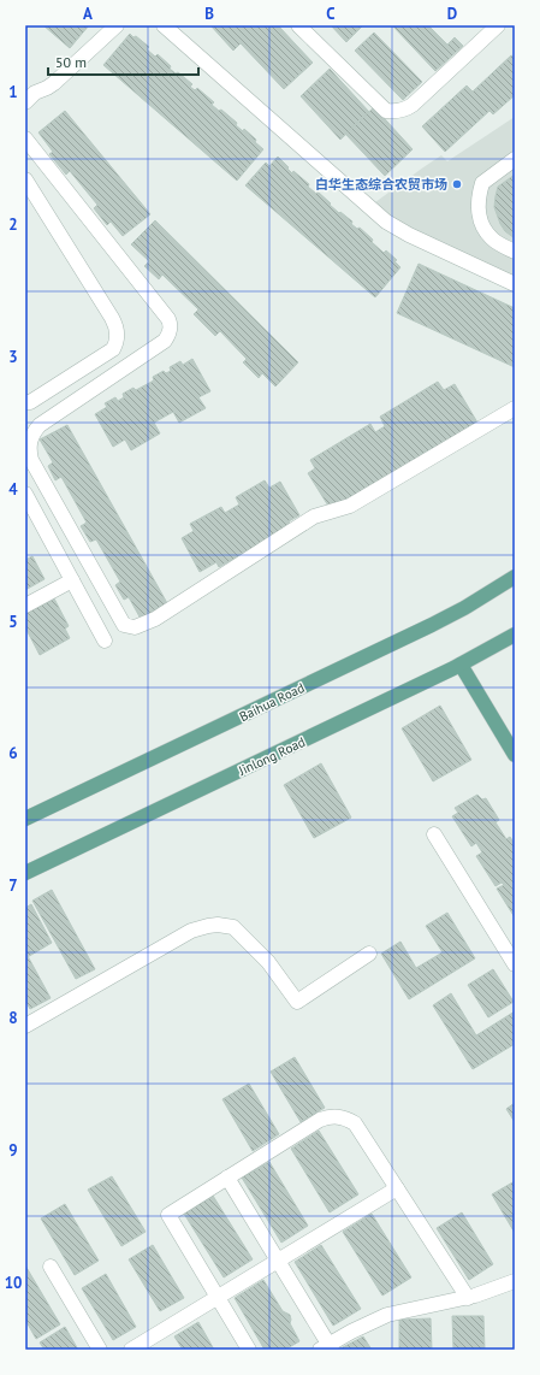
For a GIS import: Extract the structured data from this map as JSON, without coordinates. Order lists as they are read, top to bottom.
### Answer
{
  "streets": {
    "main road": ["Baihua Road", "Jinlong Road"]
  },
  "places": ["白华生态综合农贸市场"],
  "scale_bar": "50 m",
  "grid": {
    "columns": [
      "A",
      "B",
      "C",
      "D"
    ],
    "rows": [
      "1",
      "2",
      "3",
      "4",
      "5",
      "6",
      "7",
      "8",
      "9",
      "10"
    ]
  }
}
